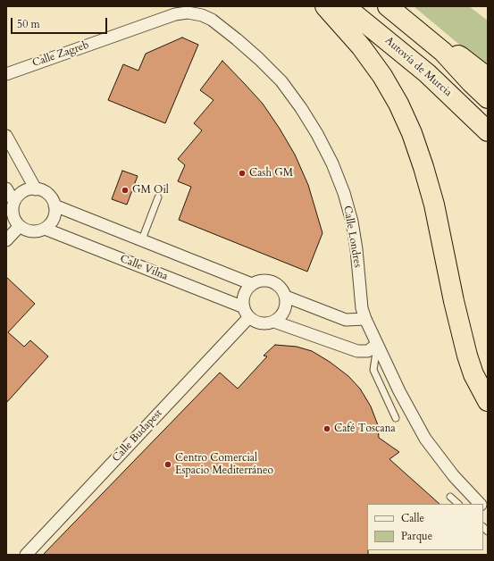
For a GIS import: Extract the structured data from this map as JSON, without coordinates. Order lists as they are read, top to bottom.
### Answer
{
  "streets": {
    "highway": ["Autovía de Murcia"],
    "street": [
      "Calle Zagreb",
      "Calle Londres",
      "Calle Vilna",
      "Calle Budapest"
    ]
  },
  "crossings": [
    ["Calle Zagreb", "Calle Londres"],
    ["Calle Vilna", "Calle Budapest"]
  ],
  "places": [
    "Cash GM",
    "GM Oil",
    "Café Toscana",
    "Centro Comercial Espacio Mediterráneo"
  ],
  "legend": ["Calle", "Parque"],
  "scale_bar": "50 m"
}
